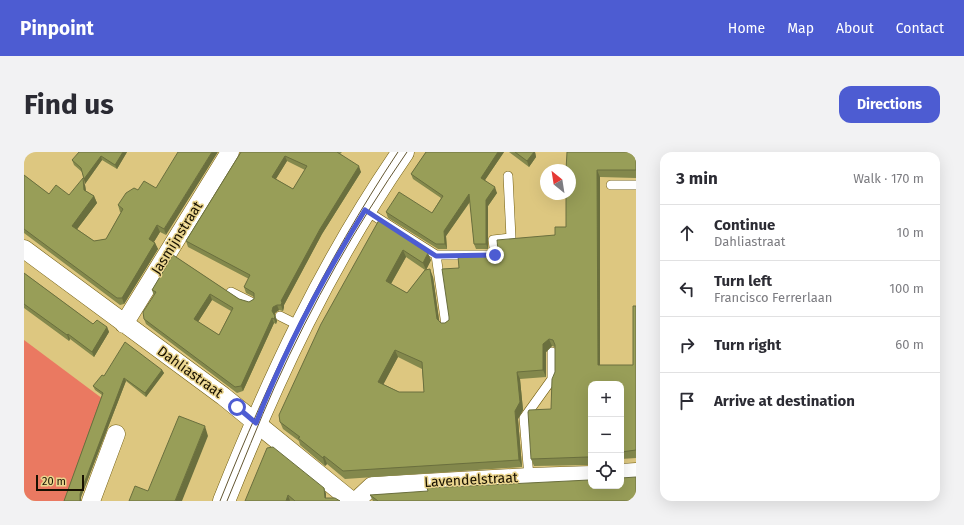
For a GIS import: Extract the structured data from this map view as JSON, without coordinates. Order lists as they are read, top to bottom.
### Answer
{
  "streets": {
    "street": ["Jasmijnstraat", "Dahliastraat", "Lavendelstraat"]
  },
  "crossings": [
    ["Jasmijnstraat", "Dahliastraat"]
  ],
  "scale_bar": "20 m",
  "north": "top left",
  "page": {
    "header": "Pinpoint",
    "nav": [
      "Home",
      "Map",
      "About",
      "Contact"
    ],
    "buttons": "Directions",
    "title": "Find us",
    "heading": ["3 min", "Walk · 170 m"],
    "list": [
      ["Continue", "Dahliastraat", "10 m"],
      ["Turn left", "Francisco Ferrerlaan", "100 m"],
      ["Turn right", "60 m"],
      "Arrive at destination"
    ],
    "map_buttons": ["+", "−"],
    "scale": "20 m"
  }
}
